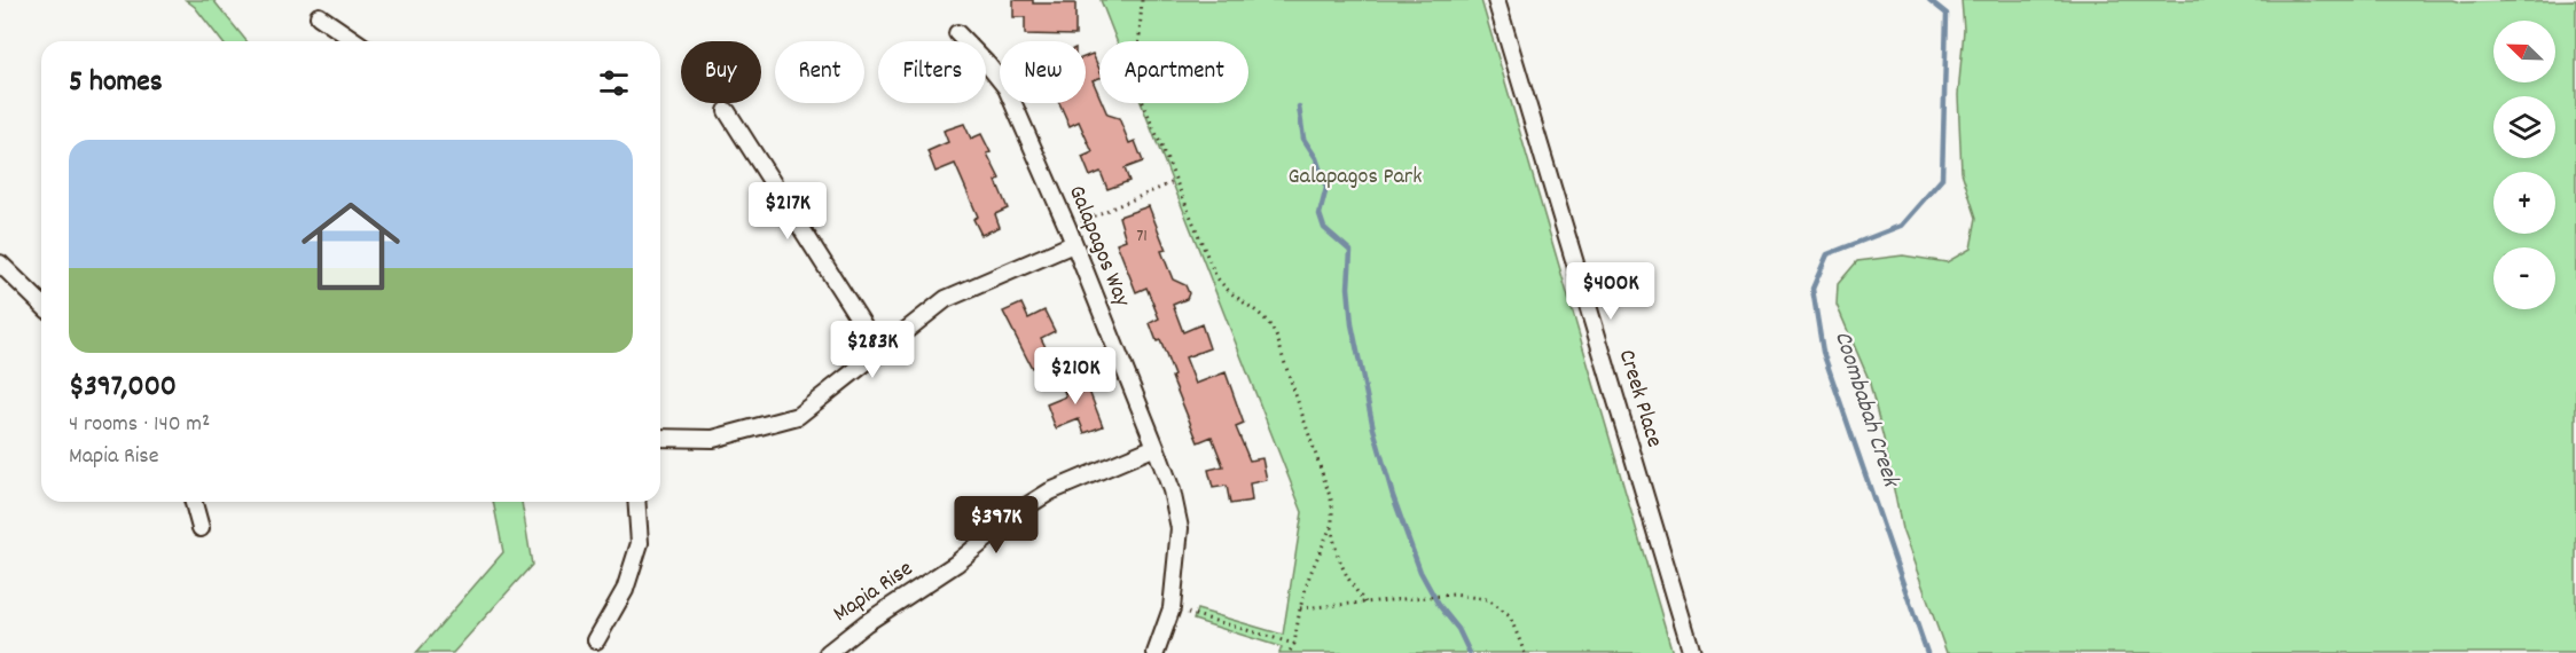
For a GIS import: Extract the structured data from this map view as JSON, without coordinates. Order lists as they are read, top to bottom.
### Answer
{
  "streets": {
    "street": ["Galapagos Way", "Creek Place", "Mapia Rise"]
  },
  "crossings": [
    ["Galapagos Way", "Mapia Rise"]
  ],
  "water": ["Coombabah Creek"],
  "parks": ["Galapagos Park"],
  "house_numbers": ["71"],
  "north": "top left",
  "page": {
    "map_buttons": ["+", "−"],
    "chip": [
      "Buy",
      "Rent",
      "Filters",
      "New",
      "Apartment"
    ],
    "heading": "5 homes",
    "list": [
      {
        "name": "$397,000",
        "note": "4 rooms · 140 m² · Mapia Rise"
      }
    ],
    "price": [
      "$217K",
      "$400K",
      "$283K",
      "$210K",
      "$397K"
    ]
  }
}
